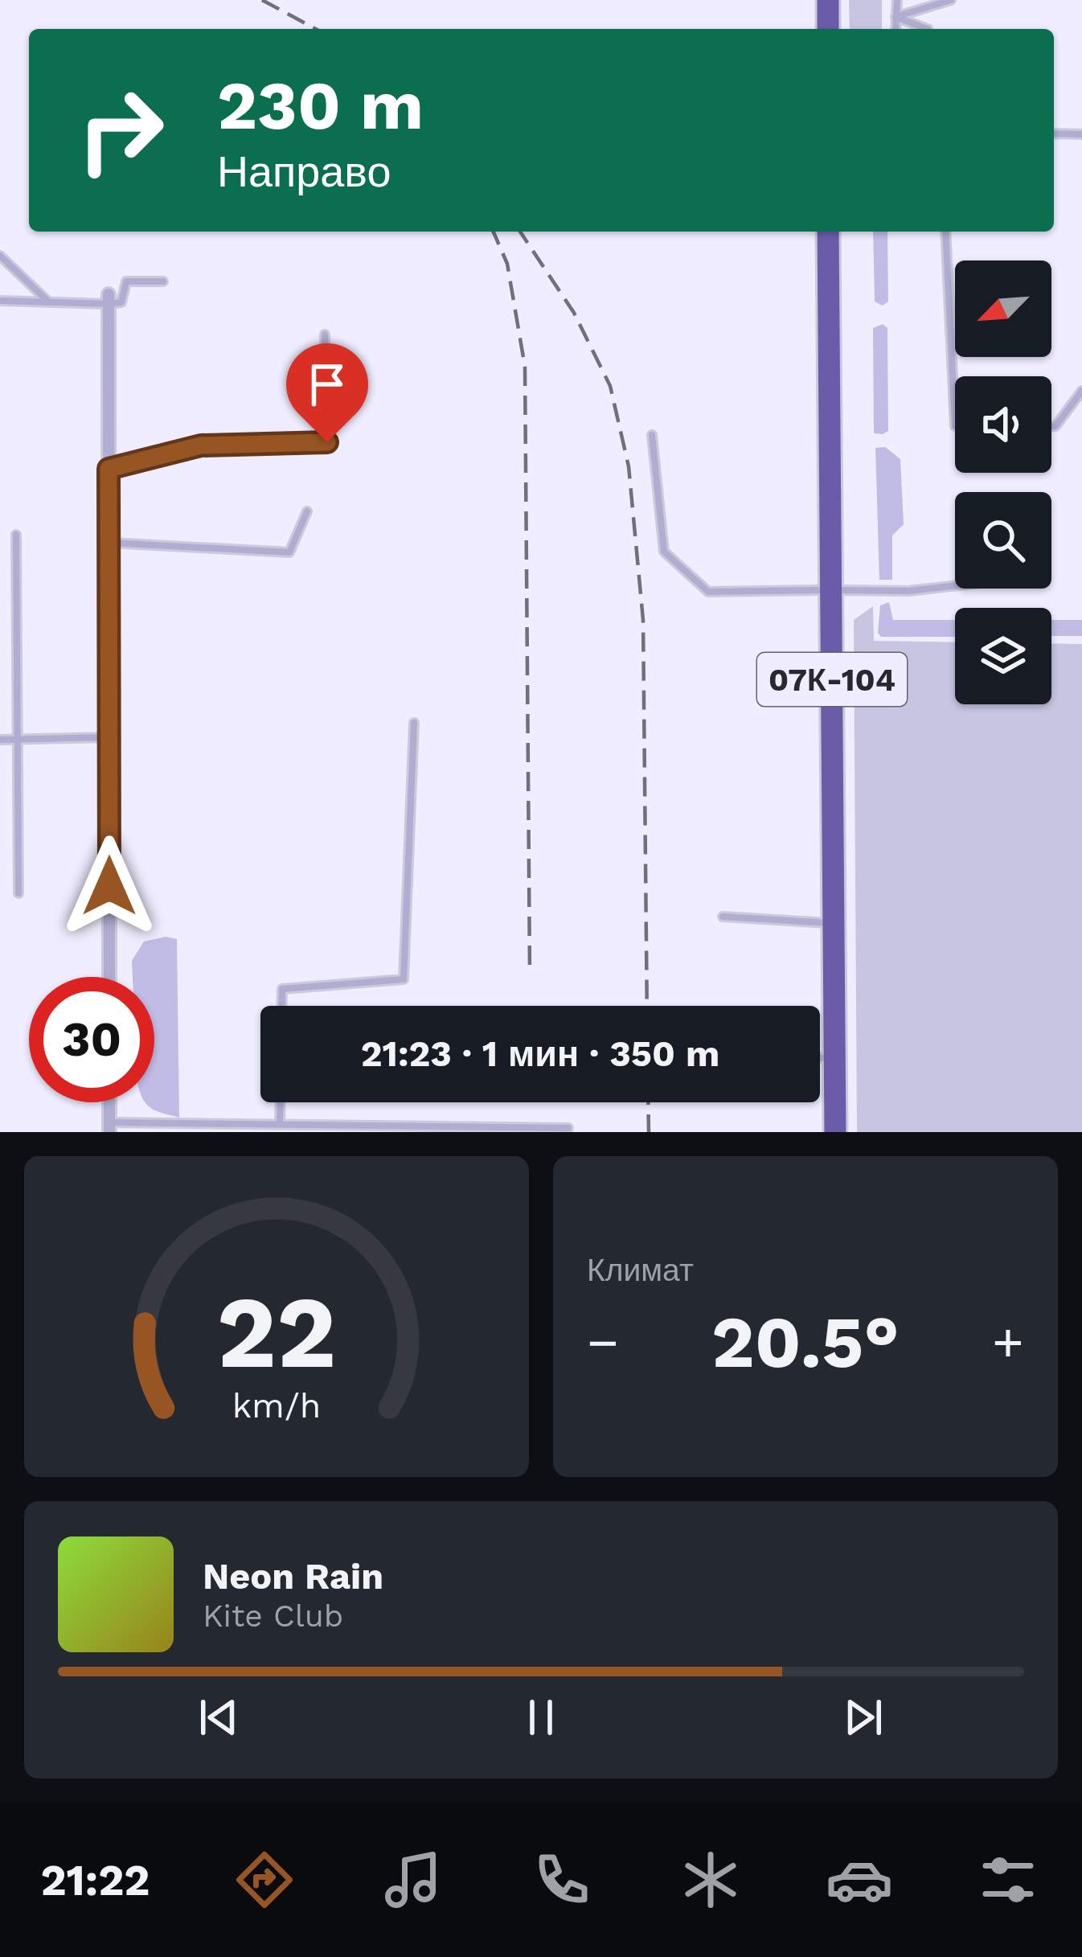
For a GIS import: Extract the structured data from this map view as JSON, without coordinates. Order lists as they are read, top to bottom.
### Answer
{
  "streets": {
    "highway": ["07К-104"]
  },
  "north": "bottom left",
  "page": {
    "turn": ["230 m", "Направо"],
    "limit": "30",
    "trip": "21:23 · 1 мин · 350 m",
    "tile": "Климат",
    "heat": ["−", "20.5°", "+"],
    "song": ["Neon Rain", "Kite Club"],
    "tabs": "21:22",
    "gauge": ["22", "km/h"]
  }
}
